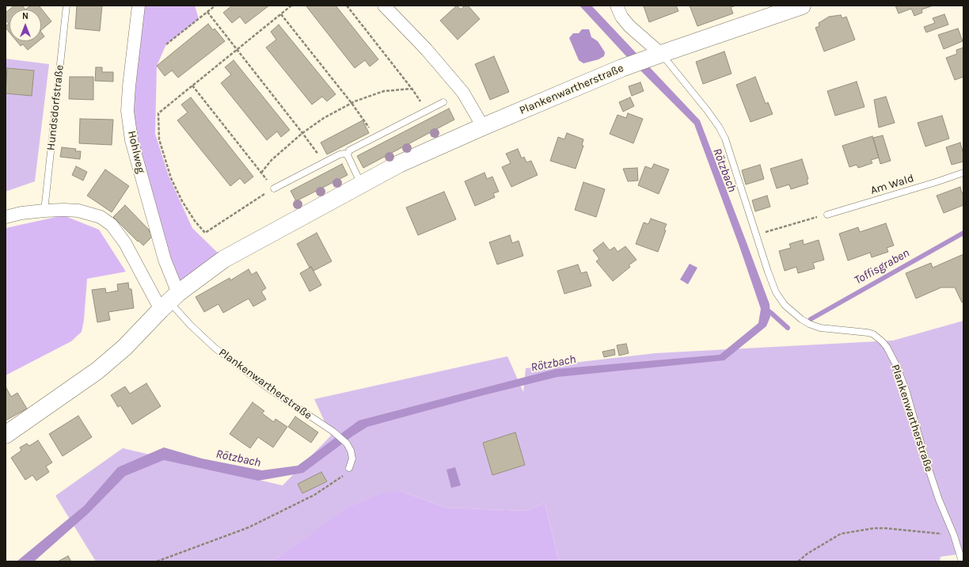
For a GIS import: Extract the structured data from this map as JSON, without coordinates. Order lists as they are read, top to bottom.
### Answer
{
  "streets": {
    "main road": ["Plankenwartherstraße"],
    "street": ["Hohlweg"],
    "lane": ["Hundsdorfstraße", "Am Wald"]
  },
  "crossings": [
    ["Plankenwartherstraße", "Hohlweg"]
  ],
  "water": ["Rötzbach", "Toffisgraben"],
  "north": "top"
}
